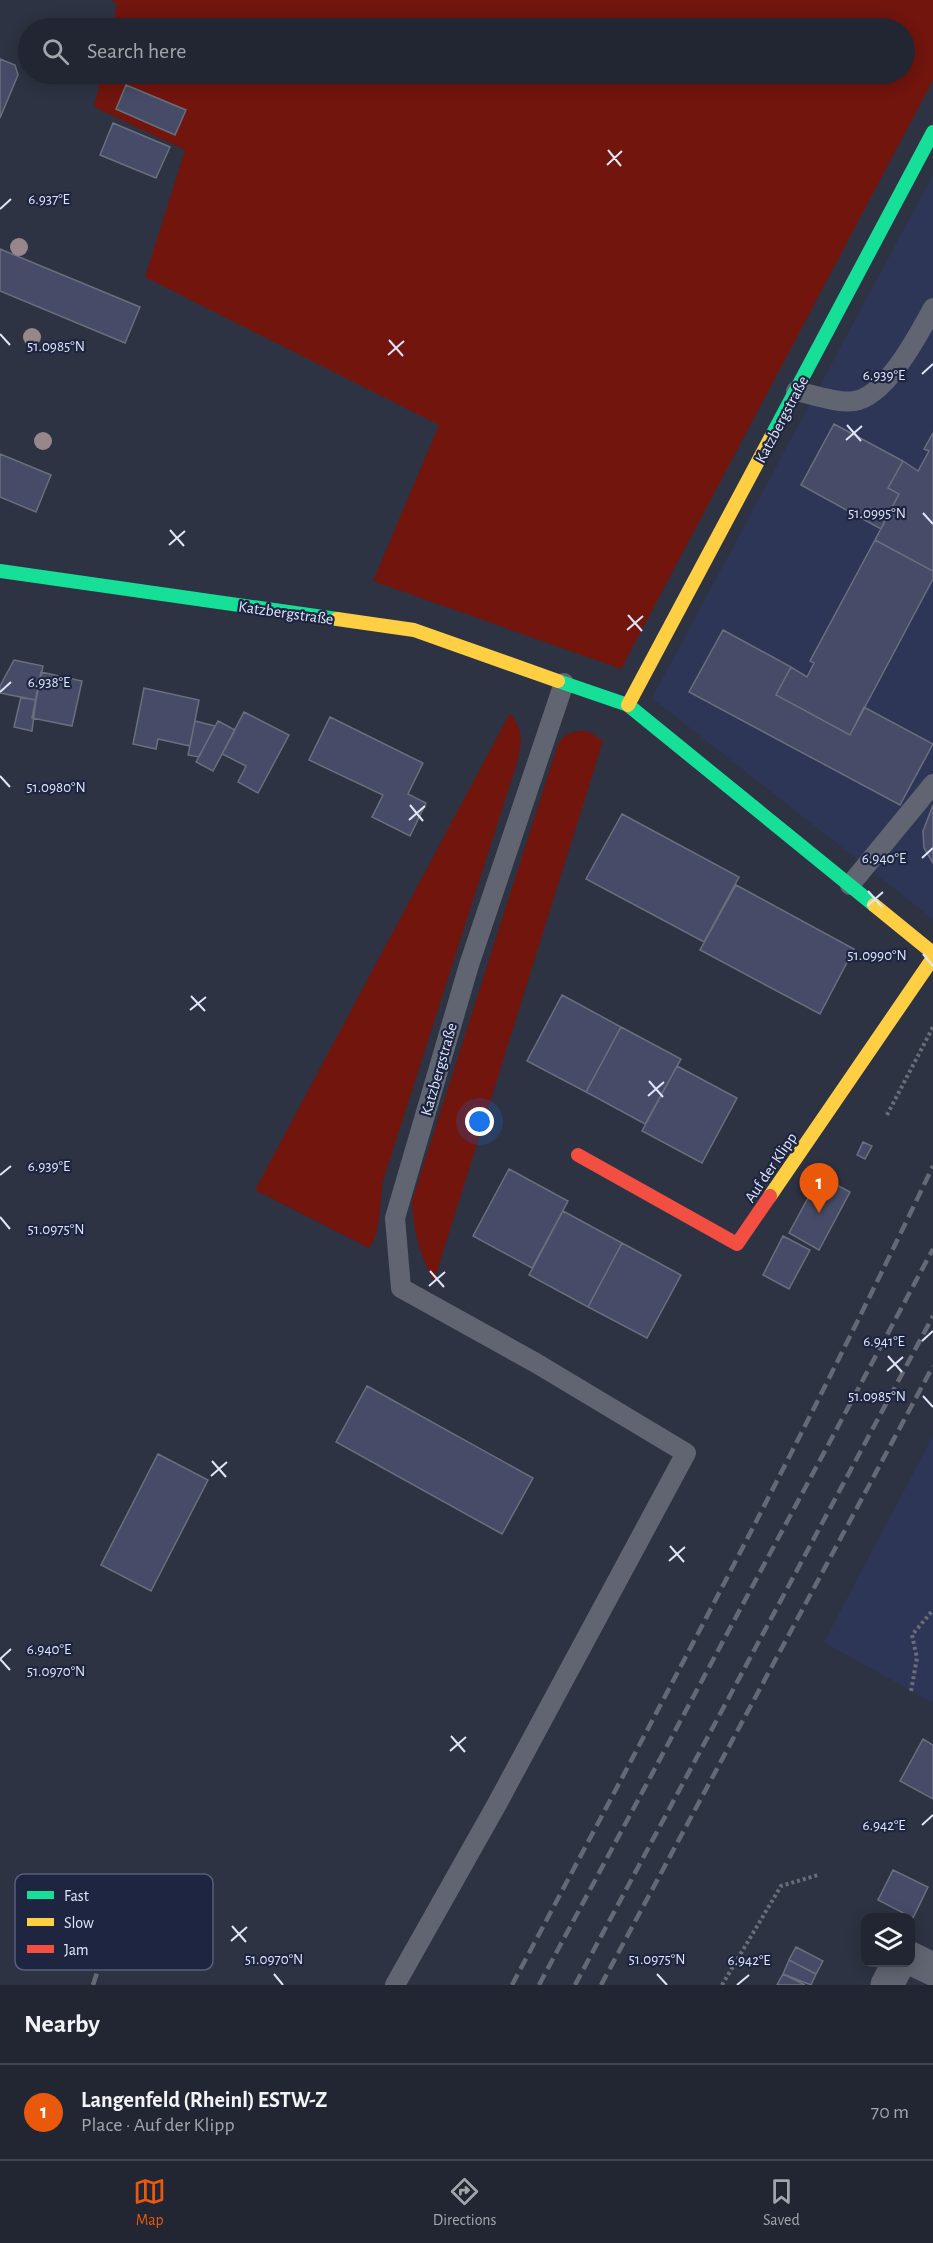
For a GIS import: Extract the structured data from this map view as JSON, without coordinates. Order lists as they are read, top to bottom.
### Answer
{
  "streets": {
    "street": ["Katzbergstraße", "Auf der Klipp"]
  },
  "legend": ["Fast", "Slow", "Jam"],
  "page": {
    "search": "Search here",
    "pins": "1",
    "heading": "Nearby",
    "list": [
      {
        "mark": "1",
        "name": "Langenfeld (Rheinl) ESTW-Z",
        "note": "Place · Auf der Klipp",
        "value": "70 m"
      }
    ],
    "nav": ["Map", "Directions", "Saved"]
  },
  "coordinates": [
    "6.937°E",
    "51.0985°N",
    "6.939°E",
    "51.0995°N",
    "6.938°E",
    "51.0980°N",
    "6.940°E",
    "51.0990°N",
    "51.0975°N",
    "6.941°E",
    "51.0970°N",
    "6.942°E"
  ]
}
